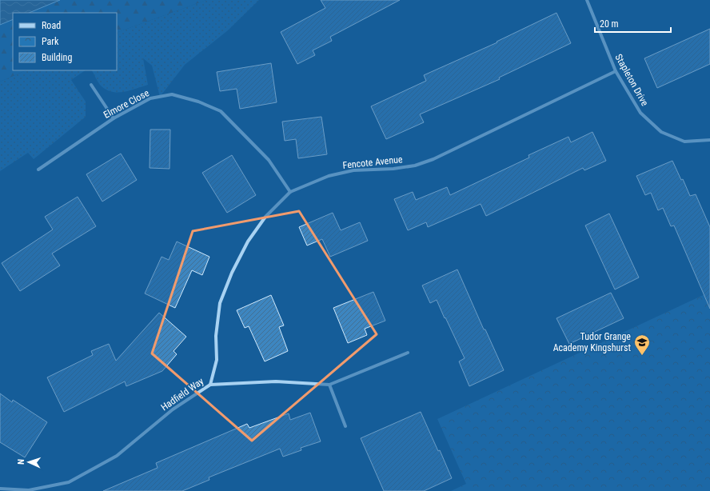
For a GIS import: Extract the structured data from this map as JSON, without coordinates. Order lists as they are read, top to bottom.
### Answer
{
  "streets": {
    "street": [
      "Stapleton Drive",
      "Elmore Close",
      "Fencote Avenue",
      "Hadfield Way"
    ]
  },
  "crossings": [
    ["Stapleton Drive", "Fencote Avenue"],
    ["Elmore Close", "Fencote Avenue"],
    ["Fencote Avenue", "Hadfield Way"]
  ],
  "places": {
    "school or university": ["Tudor Grange Academy Kingshurst"]
  },
  "legend": ["Road", "Park", "Building"],
  "scale_bar": "20 m",
  "north": "left"
}
